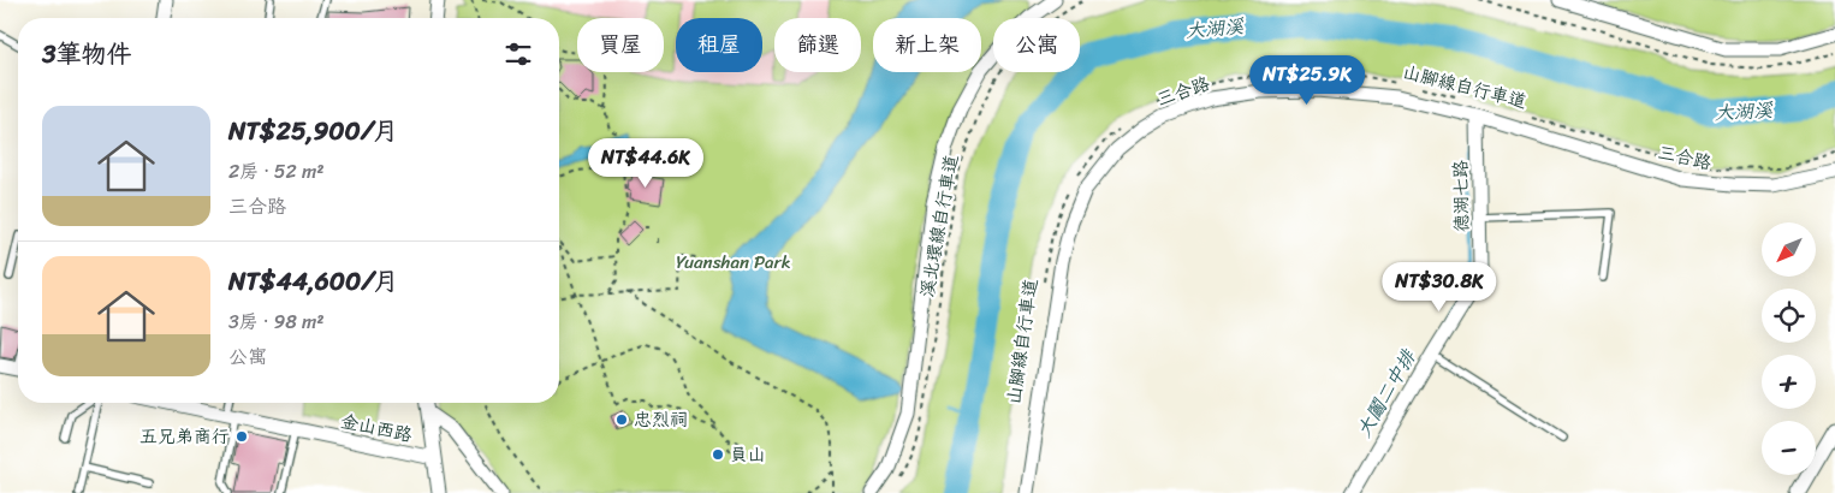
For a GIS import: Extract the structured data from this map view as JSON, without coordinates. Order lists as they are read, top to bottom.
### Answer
{
  "streets": {
    "street": ["三合路", "德湖七路", "金山西路"],
    "path": ["山腳線自行車道", "溪北環線自行車道"]
  },
  "crossings": [
    ["三合路", "德湖七路"]
  ],
  "water": ["大湖溪", "大鬮二中排"],
  "parks": ["Yuanshan Park"],
  "places": ["忠烈祠", "五兄弟商行", "員山"],
  "north": "bottom left",
  "page": {
    "chip": [
      "買屋",
      "租屋",
      "篩選",
      "新上架",
      "公寓"
    ],
    "heading": "3筆物件",
    "price": ["NT$25.9K", "NT$44.6K", "NT$30.8K"],
    "list": [
      {
        "name": "NT$25,900/月",
        "note": "2房 · 52 m² · 三合路"
      },
      {
        "name": "NT$44,600/月",
        "note": "3房 · 98 m² · 公寓"
      }
    ],
    "map_buttons": ["+", "−"]
  }
}
